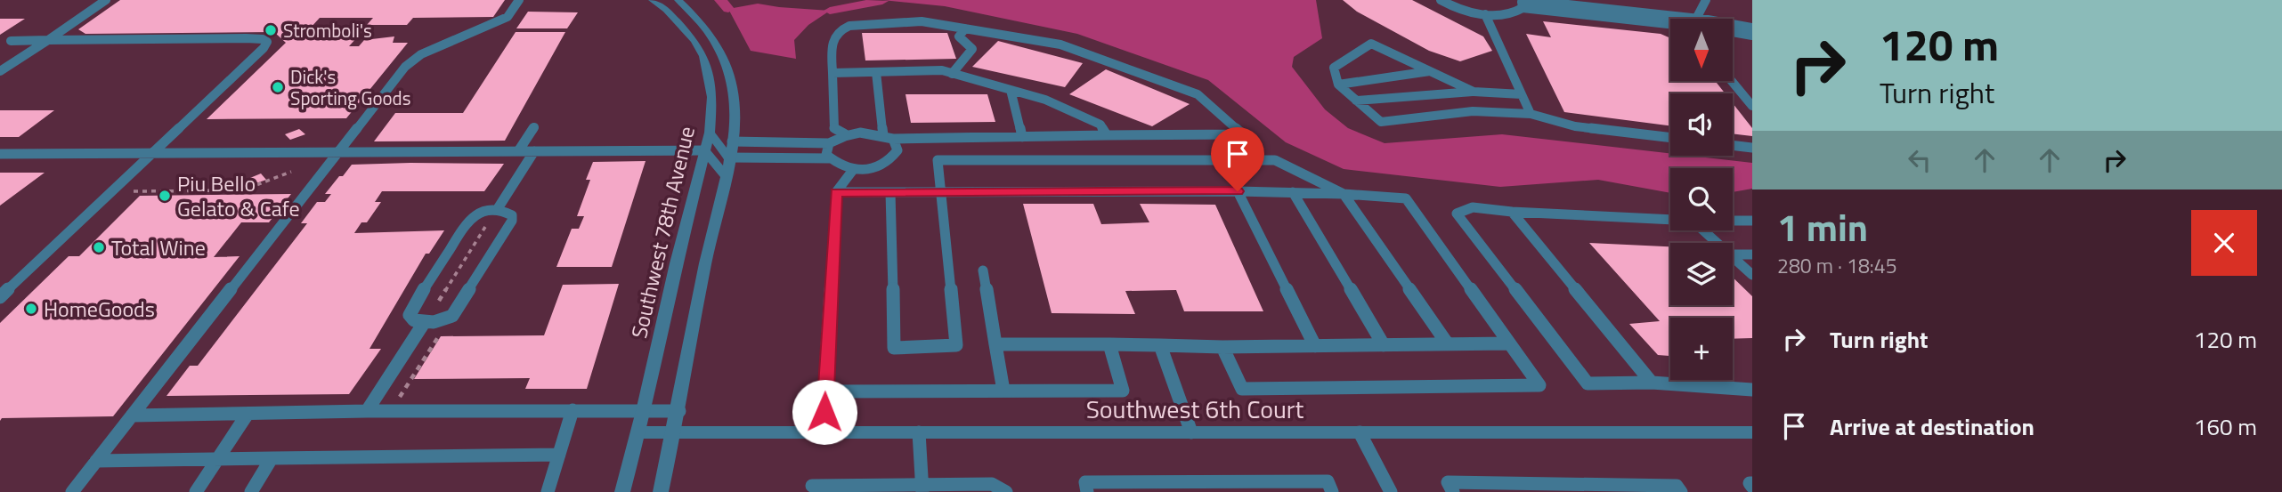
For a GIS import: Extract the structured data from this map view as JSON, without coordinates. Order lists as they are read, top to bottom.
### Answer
{
  "streets": {
    "street": ["Southwest 78th Avenue", "Southwest 6th Court"]
  },
  "crossings": [
    ["Southwest 78th Avenue", "Southwest 6th Court"]
  ],
  "places": [
    "Stromboli's",
    "Dick's Sporting Goods",
    "Piu Bello Gelato & Cafe",
    "Total Wine",
    "HomeGoods"
  ],
  "north": "bottom",
  "page": {
    "turn": ["120 m", "Turn right"],
    "map_buttons": "+",
    "heading": ["1 min", "280 m · 18:45"],
    "list": [
      {
        "name": "Turn right",
        "value": "120 m"
      },
      {
        "name": "Arrive at destination",
        "value": "160 m"
      }
    ]
  }
}
